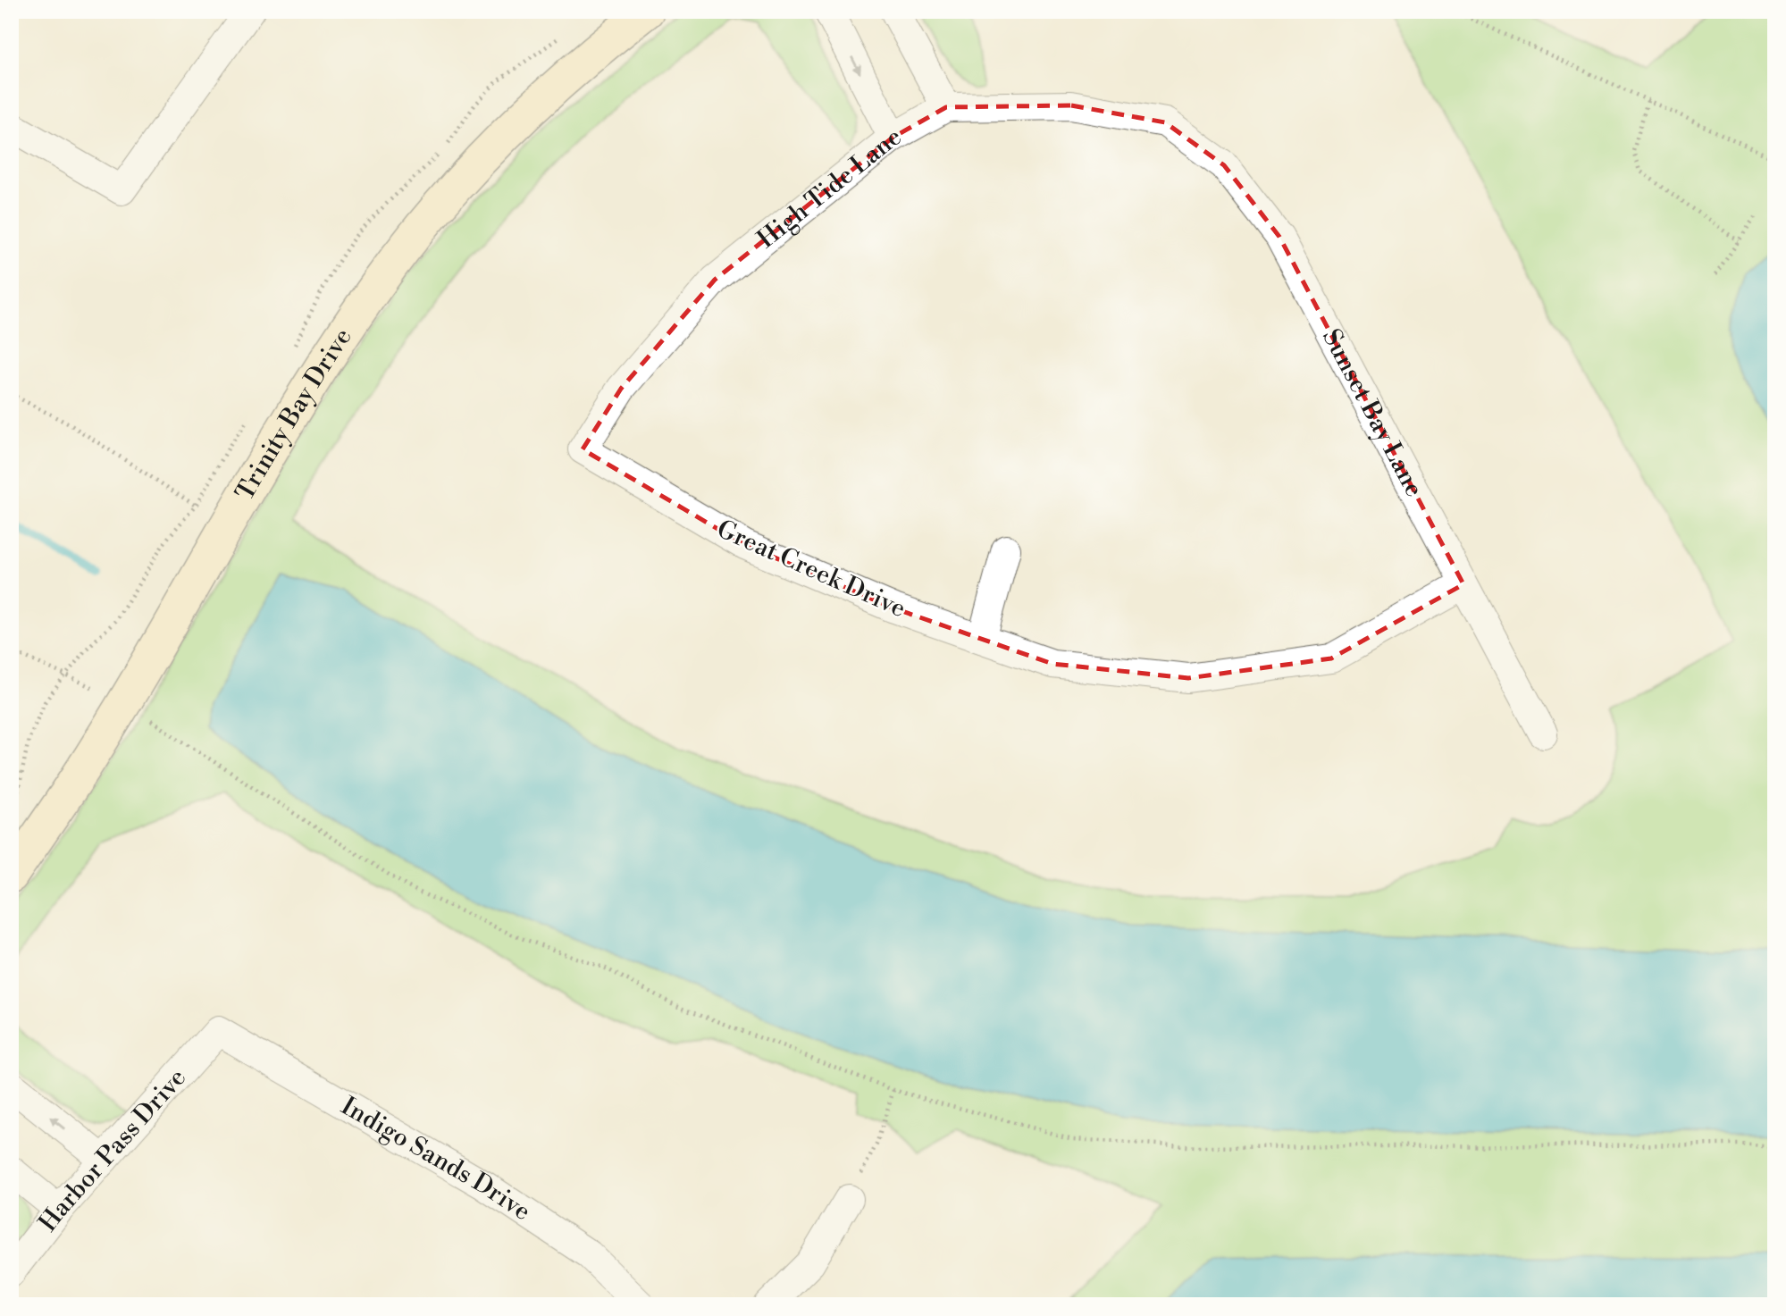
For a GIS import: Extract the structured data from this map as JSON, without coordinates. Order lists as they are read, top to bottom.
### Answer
{
  "streets": {
    "street": [
      "High Tide Lane",
      "Sunset Bay Lane",
      "Trinity Bay Drive",
      "Great Creek Drive",
      "Harbor Pass Drive",
      "Indigo Sands Drive"
    ]
  },
  "crossings": [
    ["High Tide Lane", "Sunset Bay Lane"],
    ["High Tide Lane", "Great Creek Drive"],
    ["Sunset Bay Lane", "Great Creek Drive"],
    ["Harbor Pass Drive", "Indigo Sands Drive"]
  ]
}
